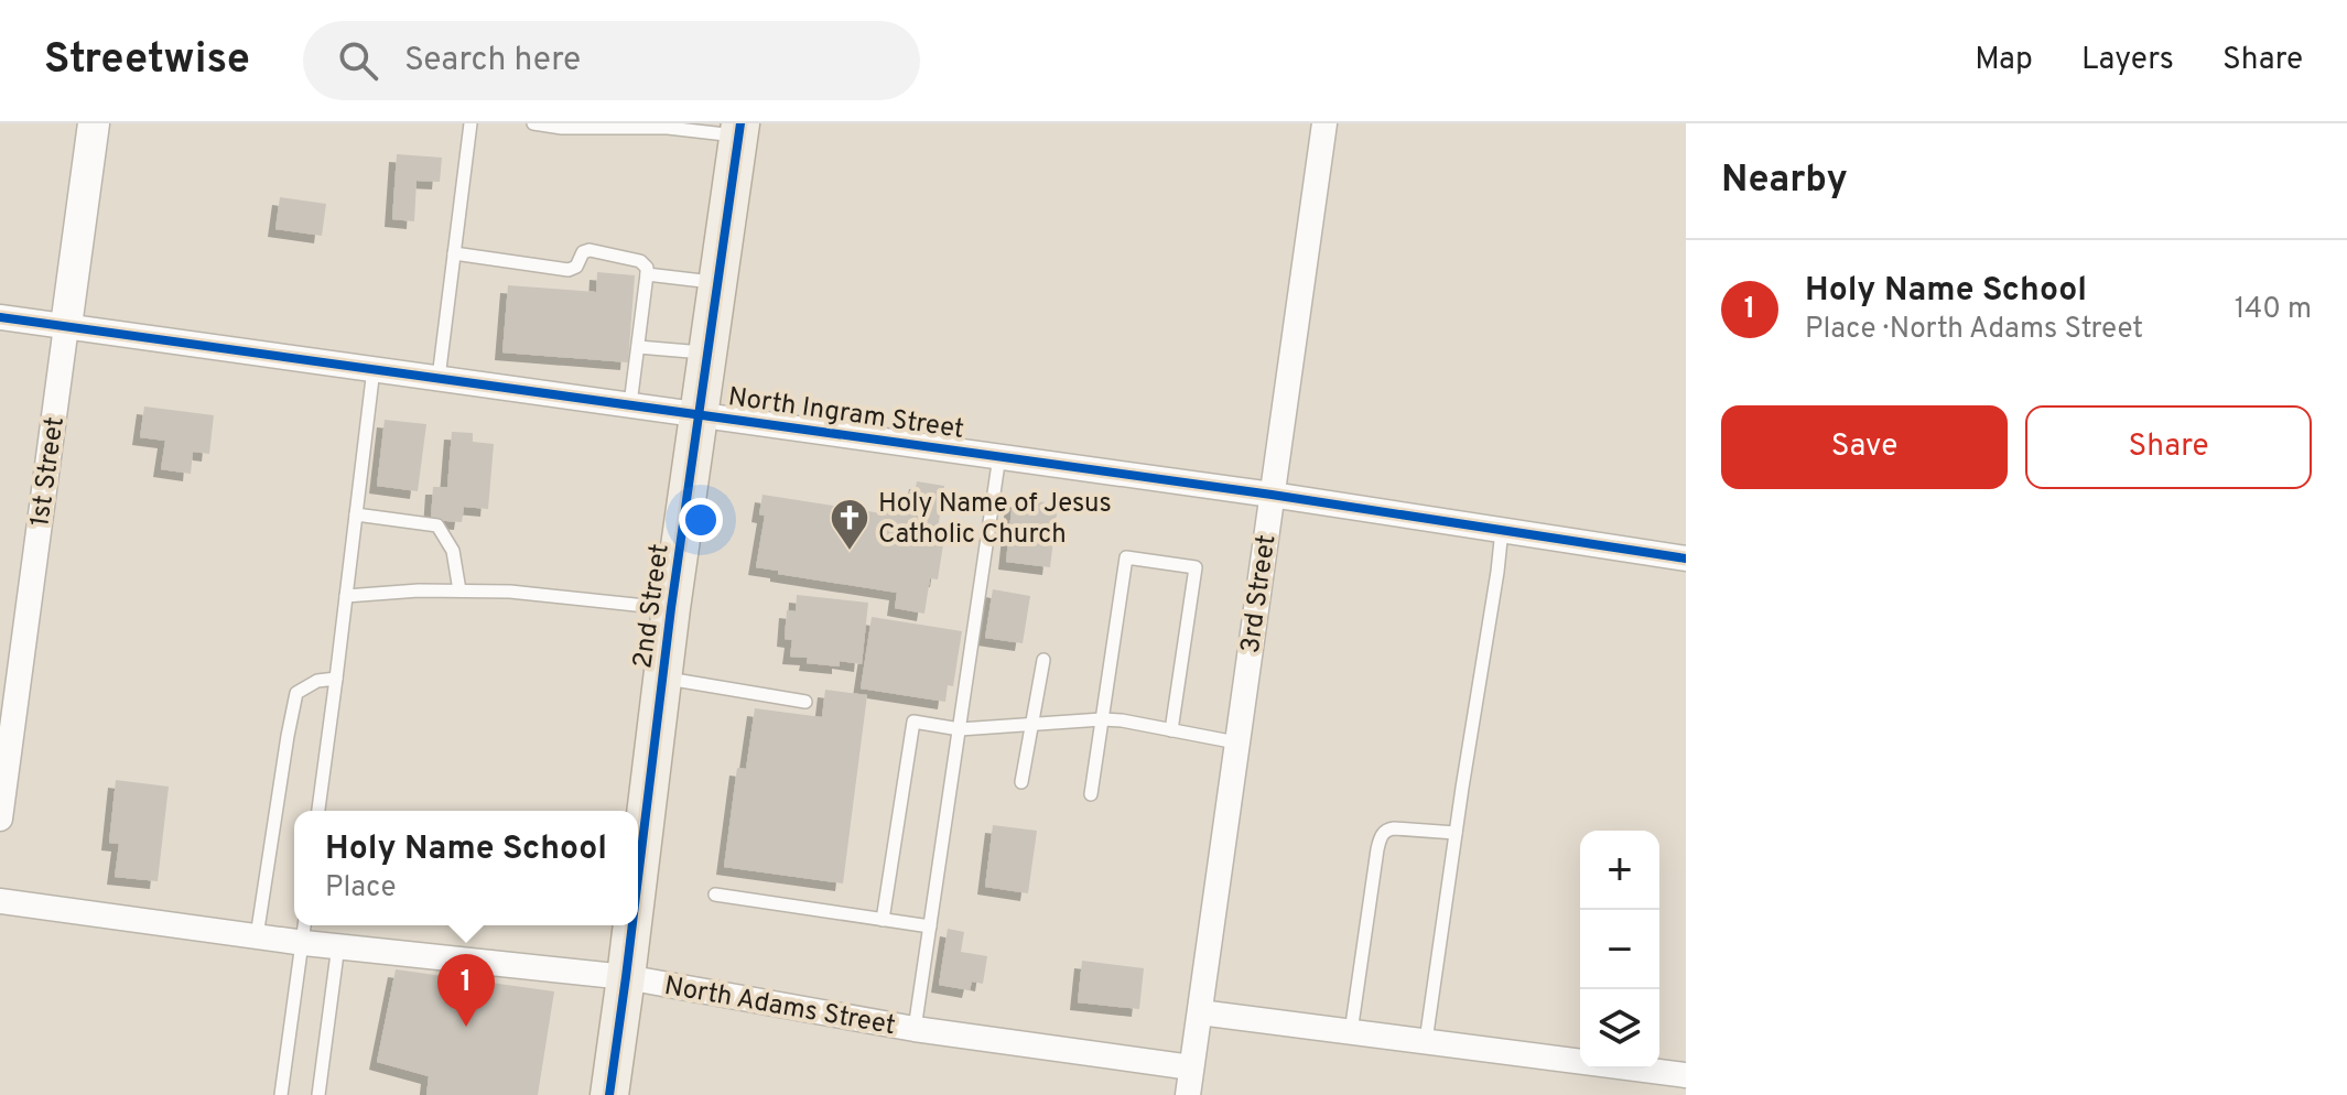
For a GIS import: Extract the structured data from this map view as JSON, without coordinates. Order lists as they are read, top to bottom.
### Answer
{
  "streets": {
    "main road": ["2nd Street"],
    "street": [
      "North Ingram Street",
      "1st Street",
      "3rd Street",
      "North Adams Street"
    ]
  },
  "crossings": [
    ["North Ingram Street", "1st Street"],
    ["North Ingram Street", "3rd Street"],
    ["North Ingram Street", "2nd Street"],
    ["3rd Street", "North Adams Street"],
    ["2nd Street", "North Adams Street"]
  ],
  "places": {
    "church": ["Holy Name of Jesus Catholic Church"]
  },
  "page": {
    "header": "Streetwise",
    "search": "Search here",
    "nav": ["Map", "Layers", "Share"],
    "heading": "Nearby",
    "list": [
      {
        "mark": "1",
        "name": "Holy Name School",
        "note": "Place · North Adams Street",
        "value": "140 m"
      }
    ],
    "buttons": ["Save", "Share"],
    "popup": ["Holy Name School", "Place"],
    "map_buttons": ["+", "−"],
    "pins": "1"
  }
}
